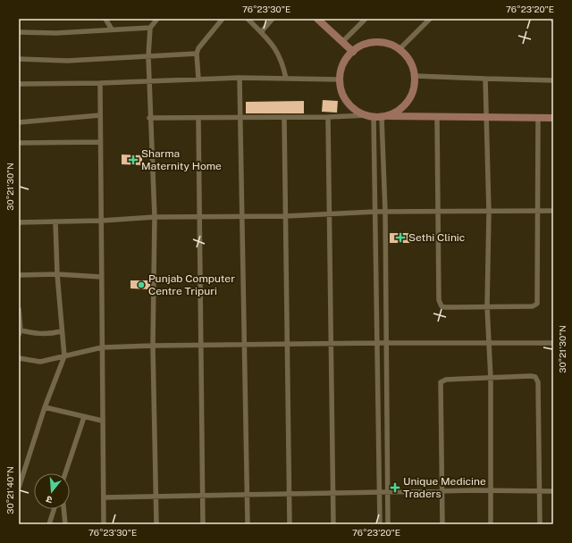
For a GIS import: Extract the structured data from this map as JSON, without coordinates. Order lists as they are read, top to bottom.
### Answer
{
  "places": {
    "health": ["Sharma Maternity Home", "Sethi Clinic", "Unique Medicine Traders"],
    "other": ["Punjab Computer Centre Tripuri"]
  },
  "north": "bottom",
  "coordinates": [
    "76°23'30\"E",
    "76°23'20\"E",
    "30°21'30\"N",
    "30°21'40\"N"
  ]
}
